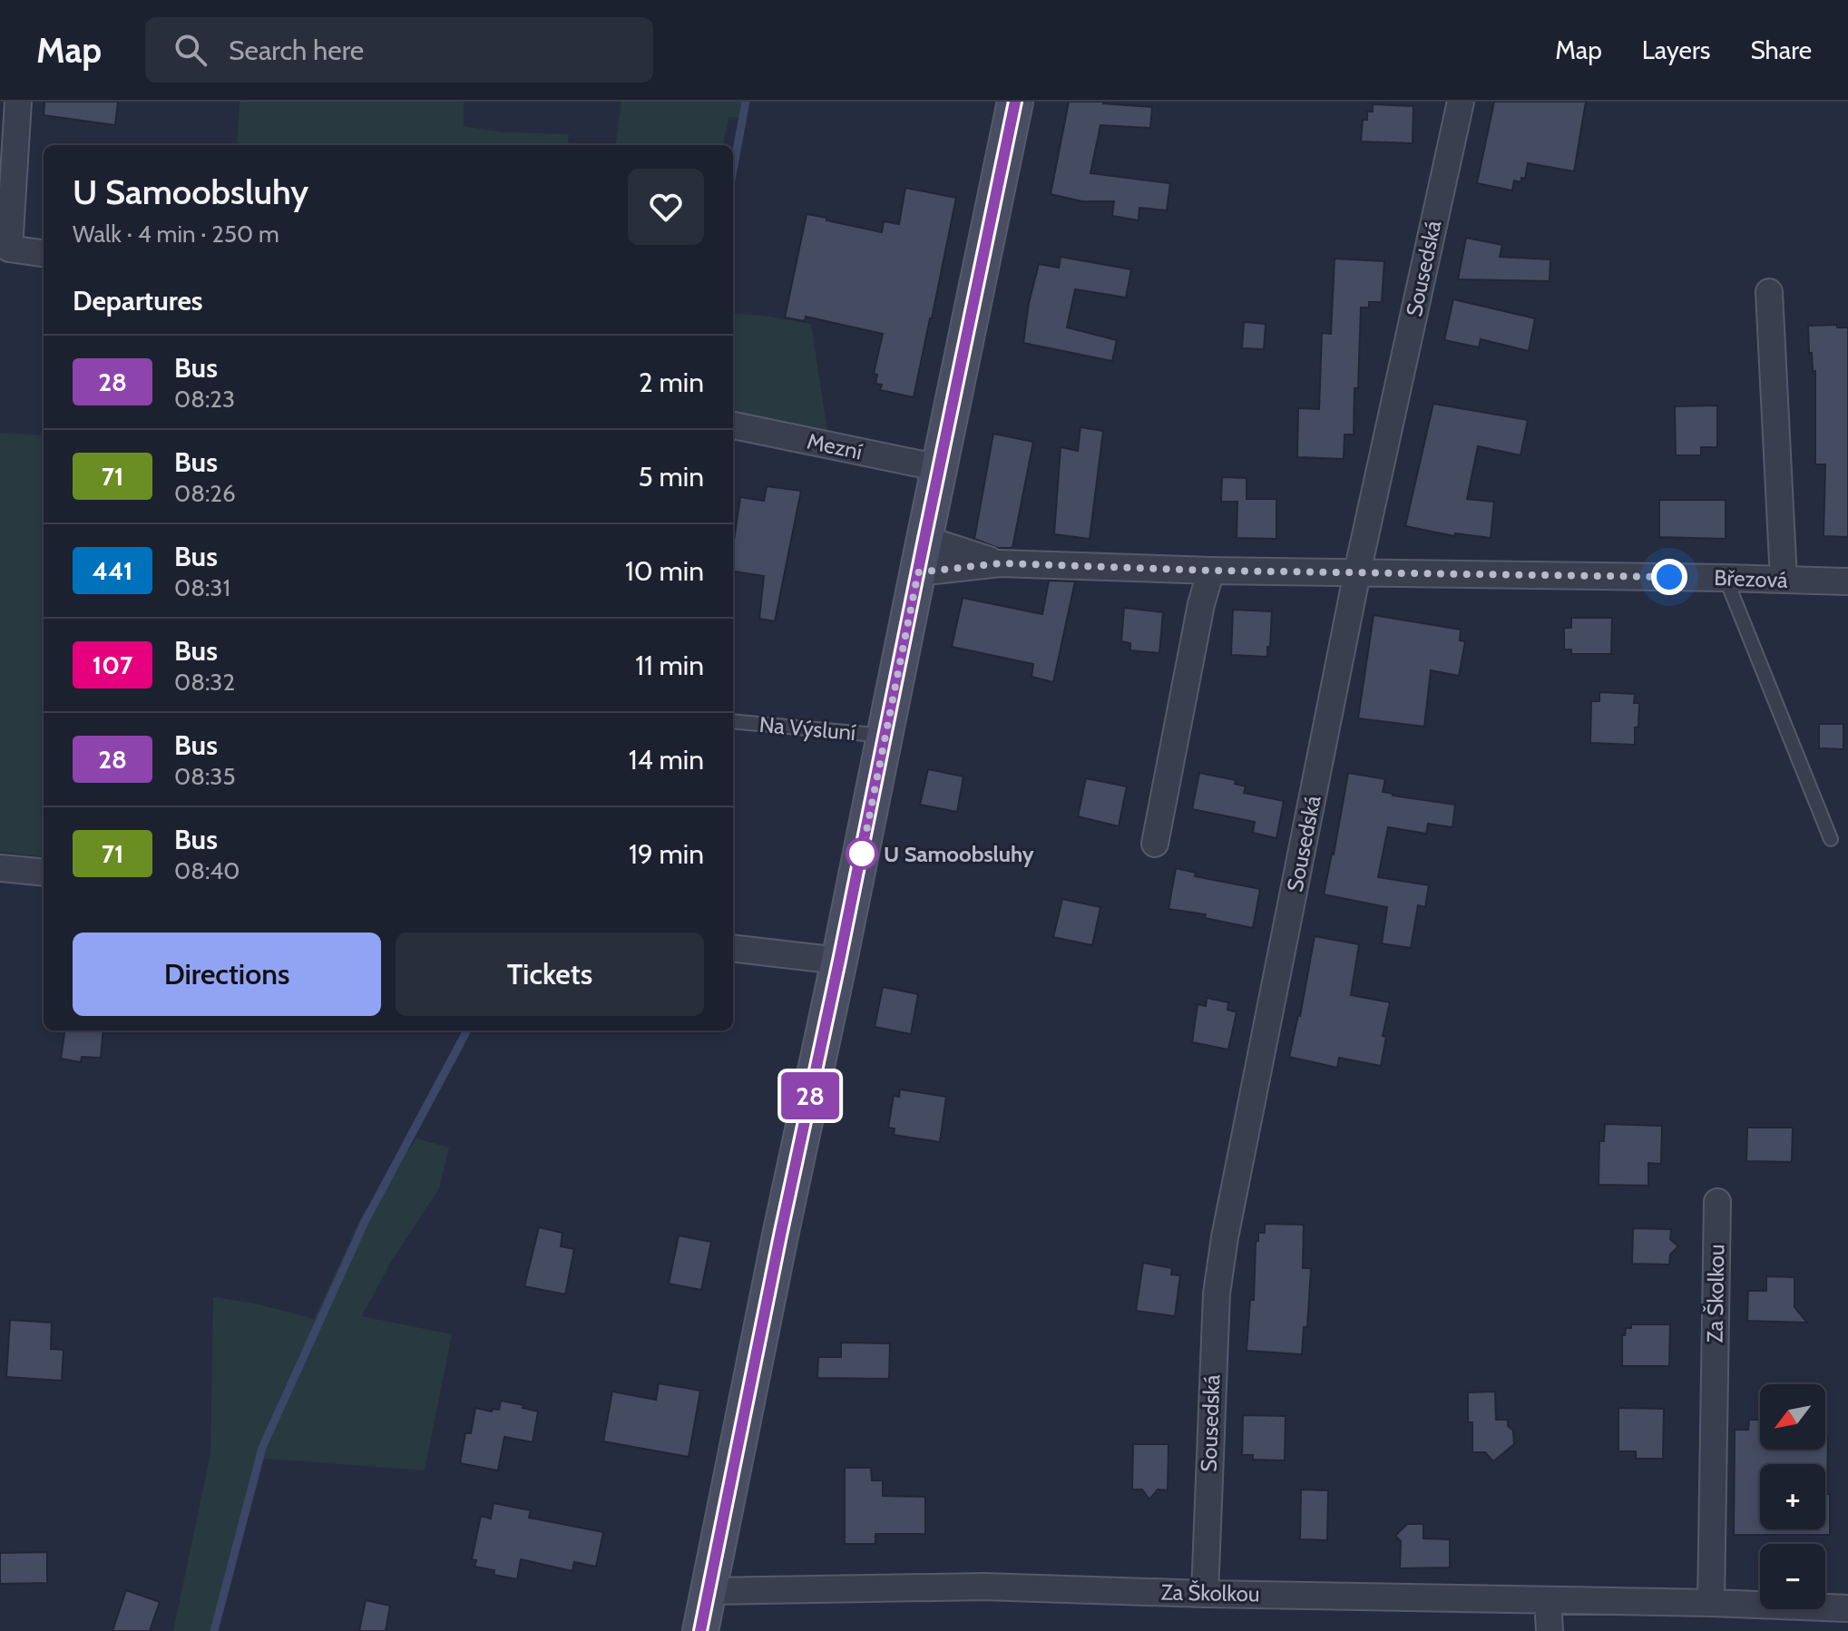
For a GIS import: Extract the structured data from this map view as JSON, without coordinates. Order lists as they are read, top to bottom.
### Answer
{
  "streets": {
    "street": [
      "Sousedská",
      "Mezní",
      "Březová",
      "Za Školkou"
    ],
    "lane": ["Na Výsluní"]
  },
  "crossings": [
    ["Sousedská", "Březová"],
    ["Sousedská", "Za Školkou"]
  ],
  "places": ["U Samoobsluhy"],
  "lines": ["bus line 28"],
  "north": "bottom left",
  "page": {
    "header": "Map",
    "search": "Search here",
    "nav": ["Map", "Layers", "Share"],
    "on_map": "28",
    "heading": [
      ["U Samoobsluhy", "Walk · 4 min · 250 m"],
      "Departures"
    ],
    "list": [
      {
        "mark": "28",
        "name": "Bus",
        "note": "08:23",
        "value": "2 min"
      },
      {
        "mark": "71",
        "name": "Bus",
        "note": "08:26",
        "value": "5 min"
      },
      {
        "mark": "441",
        "name": "Bus",
        "note": "08:31",
        "value": "10 min"
      },
      {
        "mark": "107",
        "name": "Bus",
        "note": "08:32",
        "value": "11 min"
      },
      {
        "mark": "28",
        "name": "Bus",
        "note": "08:35",
        "value": "14 min"
      },
      {
        "mark": "71",
        "name": "Bus",
        "note": "08:40",
        "value": "19 min"
      }
    ],
    "buttons": ["Directions", "Tickets"],
    "map_buttons": ["+", "−"]
  }
}
